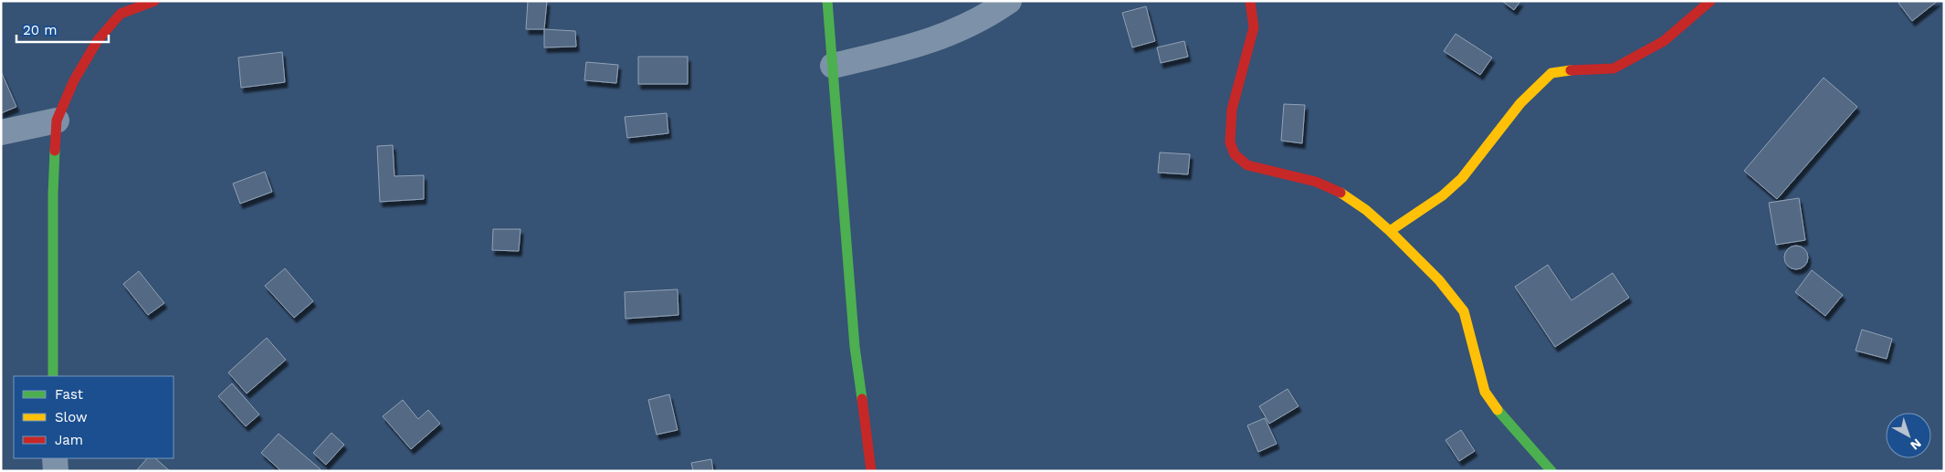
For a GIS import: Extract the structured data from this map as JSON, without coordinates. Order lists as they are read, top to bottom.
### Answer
{
  "legend": ["Fast", "Slow", "Jam"],
  "scale_bar": "20 m",
  "north": "bottom right"
}
